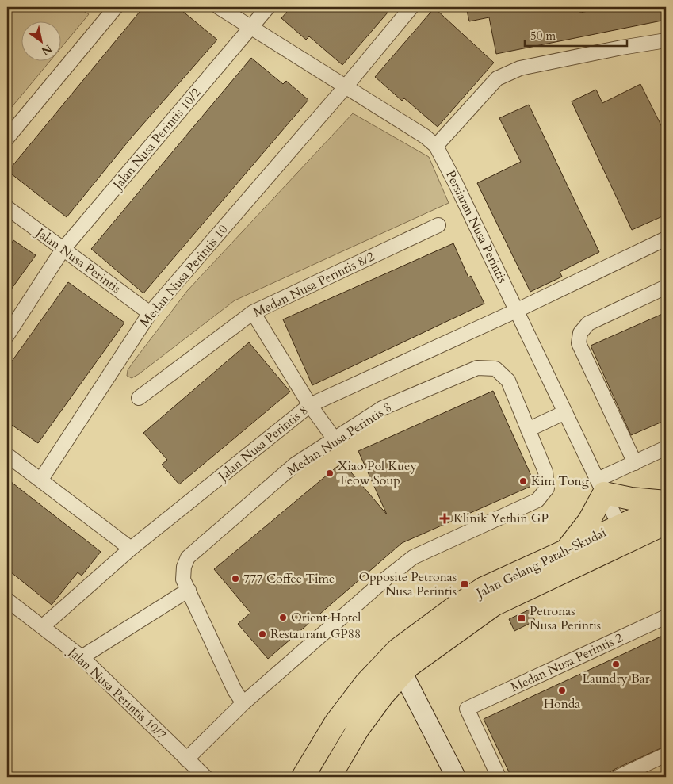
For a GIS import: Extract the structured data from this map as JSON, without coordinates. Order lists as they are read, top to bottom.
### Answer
{
  "streets": {
    "main road": ["Jalan Gelang Patah-Skudai"],
    "street": [
      "Jalan Nusa Perintis 10/2",
      "Persiaran Nusa Perintis",
      "Jalan Nusa Perintis",
      "Medan Nusa Perintis 10",
      "Medan Nusa Perintis 8/2",
      "Medan Nusa Perintis 8",
      "Jalan Nusa Perintis 8",
      "Medan Nusa Perintis 2",
      "Jalan Nusa Perintis 10/7"
    ]
  },
  "crossings": [
    ["Jalan Nusa Perintis 10/2", "Persiaran Nusa Perintis"],
    ["Jalan Nusa Perintis 10/2", "Jalan Nusa Perintis"],
    ["Persiaran Nusa Perintis", "Medan Nusa Perintis 10"],
    ["Persiaran Nusa Perintis", "Jalan Nusa Perintis 8"],
    ["Persiaran Nusa Perintis", "Jalan Gelang Patah-Skudai"],
    ["Jalan Nusa Perintis", "Medan Nusa Perintis 10"],
    ["Jalan Nusa Perintis 8", "Jalan Nusa Perintis 10/7"]
  ],
  "places": {
    "other": [
      "Xiao Pol Kuey Teow Soup",
      "Kim Tong",
      "777 Coffee Time",
      "Orient Hotel",
      "Restaurant GP88",
      "Laundry Bar",
      "Honda"
    ],
    "health": ["Klinik Yethin GP"],
    "transit": ["Opposite Petronas Nusa Perintis", "Petronas Nusa Perintis"]
  },
  "scale_bar": "50 m",
  "north": "bottom right"
}
